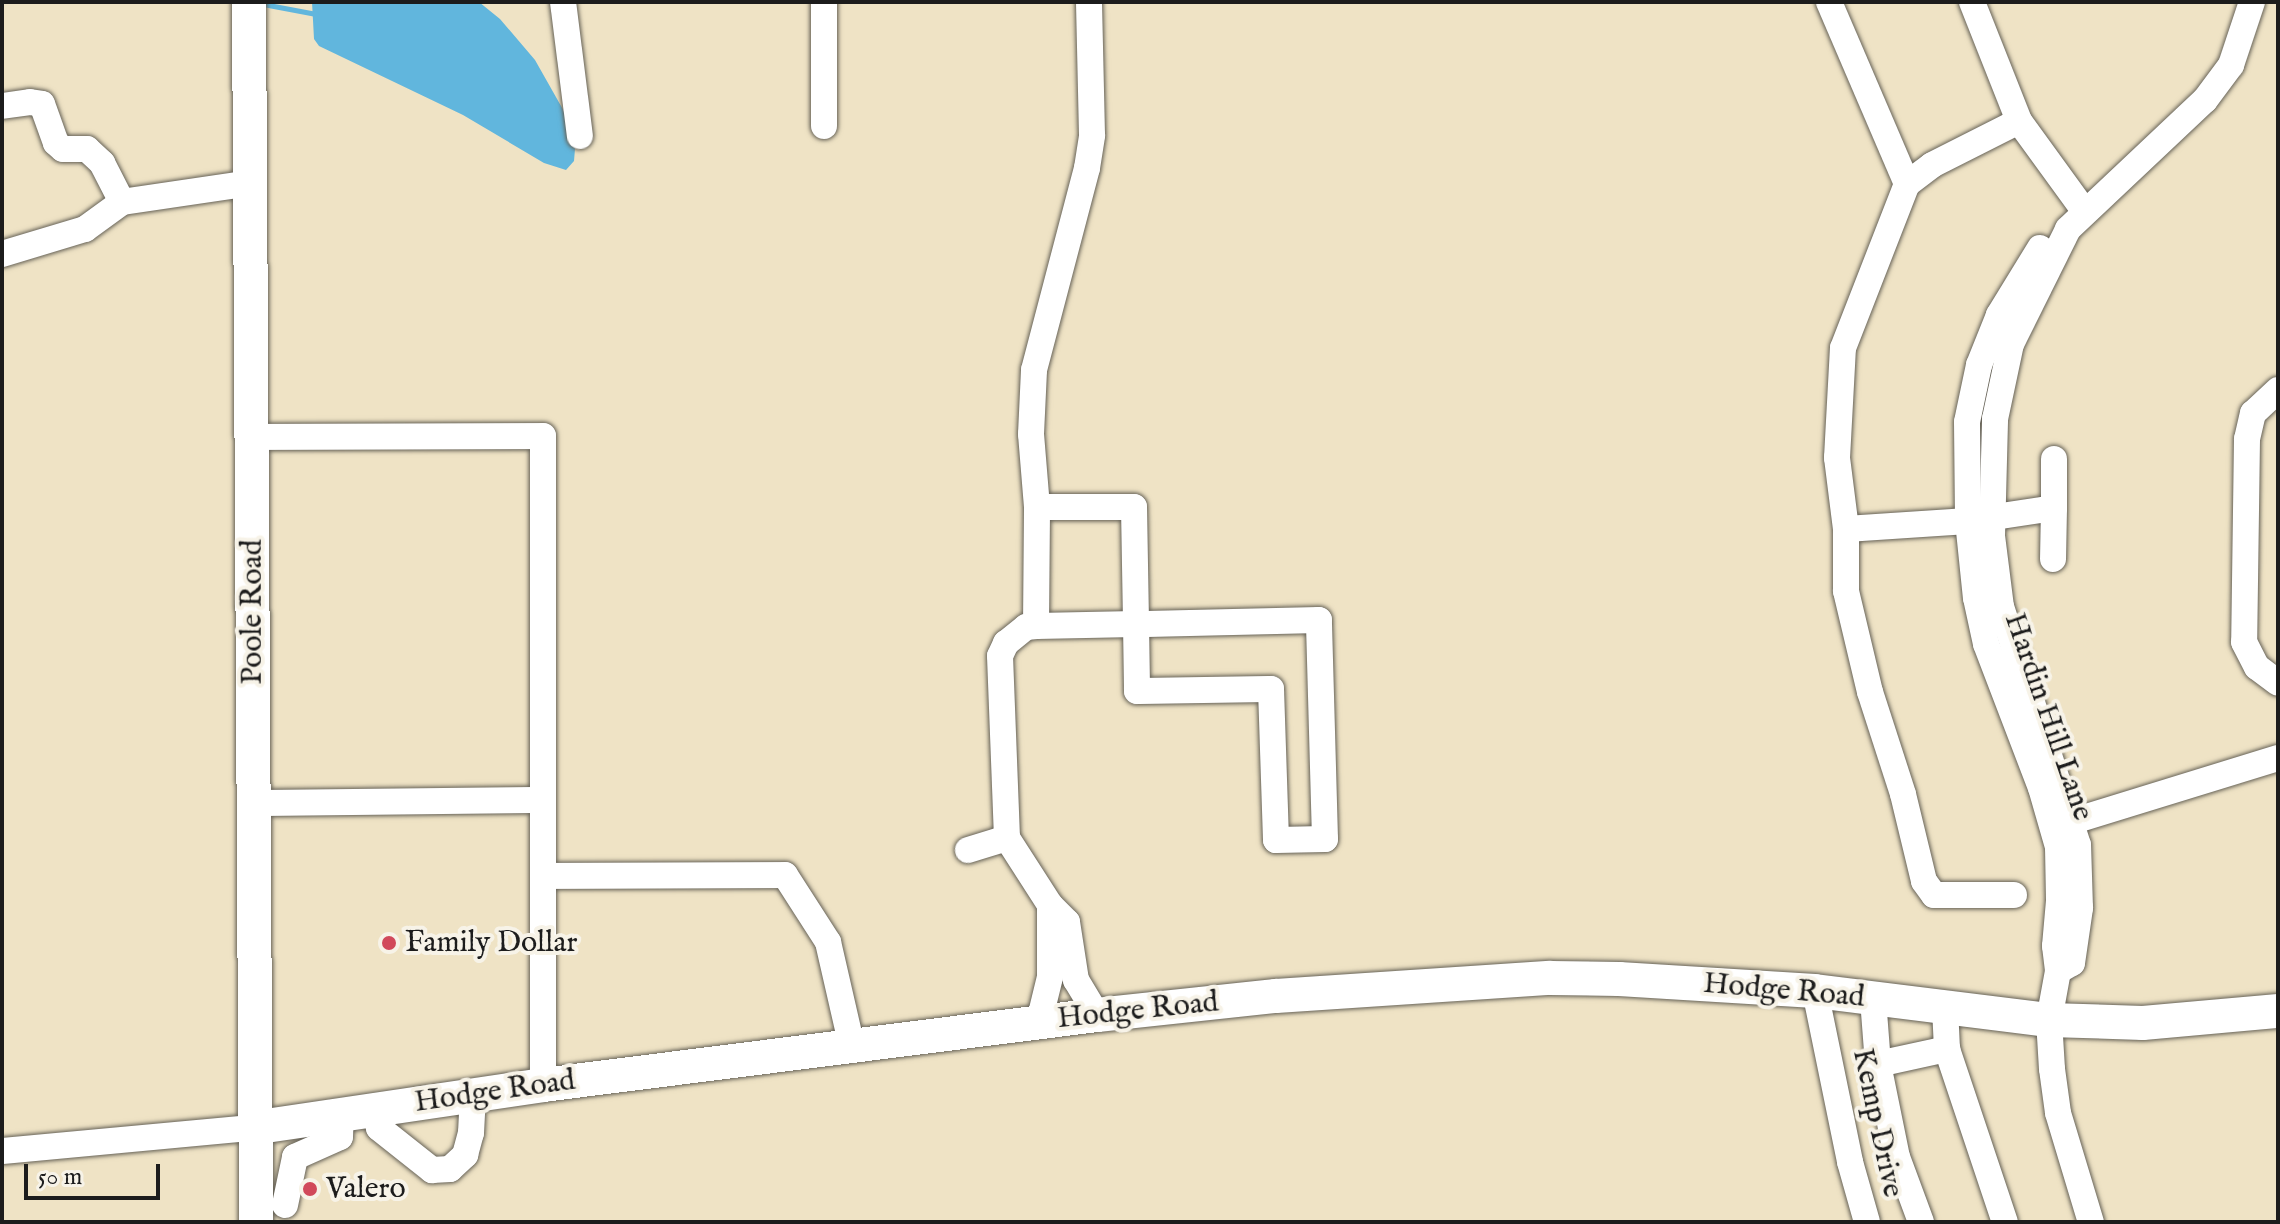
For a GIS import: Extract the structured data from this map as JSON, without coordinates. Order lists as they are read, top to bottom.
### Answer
{
  "streets": {
    "main road": ["Poole Road", "Hodge Road"],
    "street": ["Hardin Hill Lane", "Kemp Drive"]
  },
  "crossings": [
    ["Poole Road", "Hodge Road"],
    ["Hardin Hill Lane", "Hodge Road"],
    ["Hodge Road", "Kemp Drive"]
  ],
  "places": ["Family Dollar", "Valero"],
  "scale_bar": "50 m"
}
